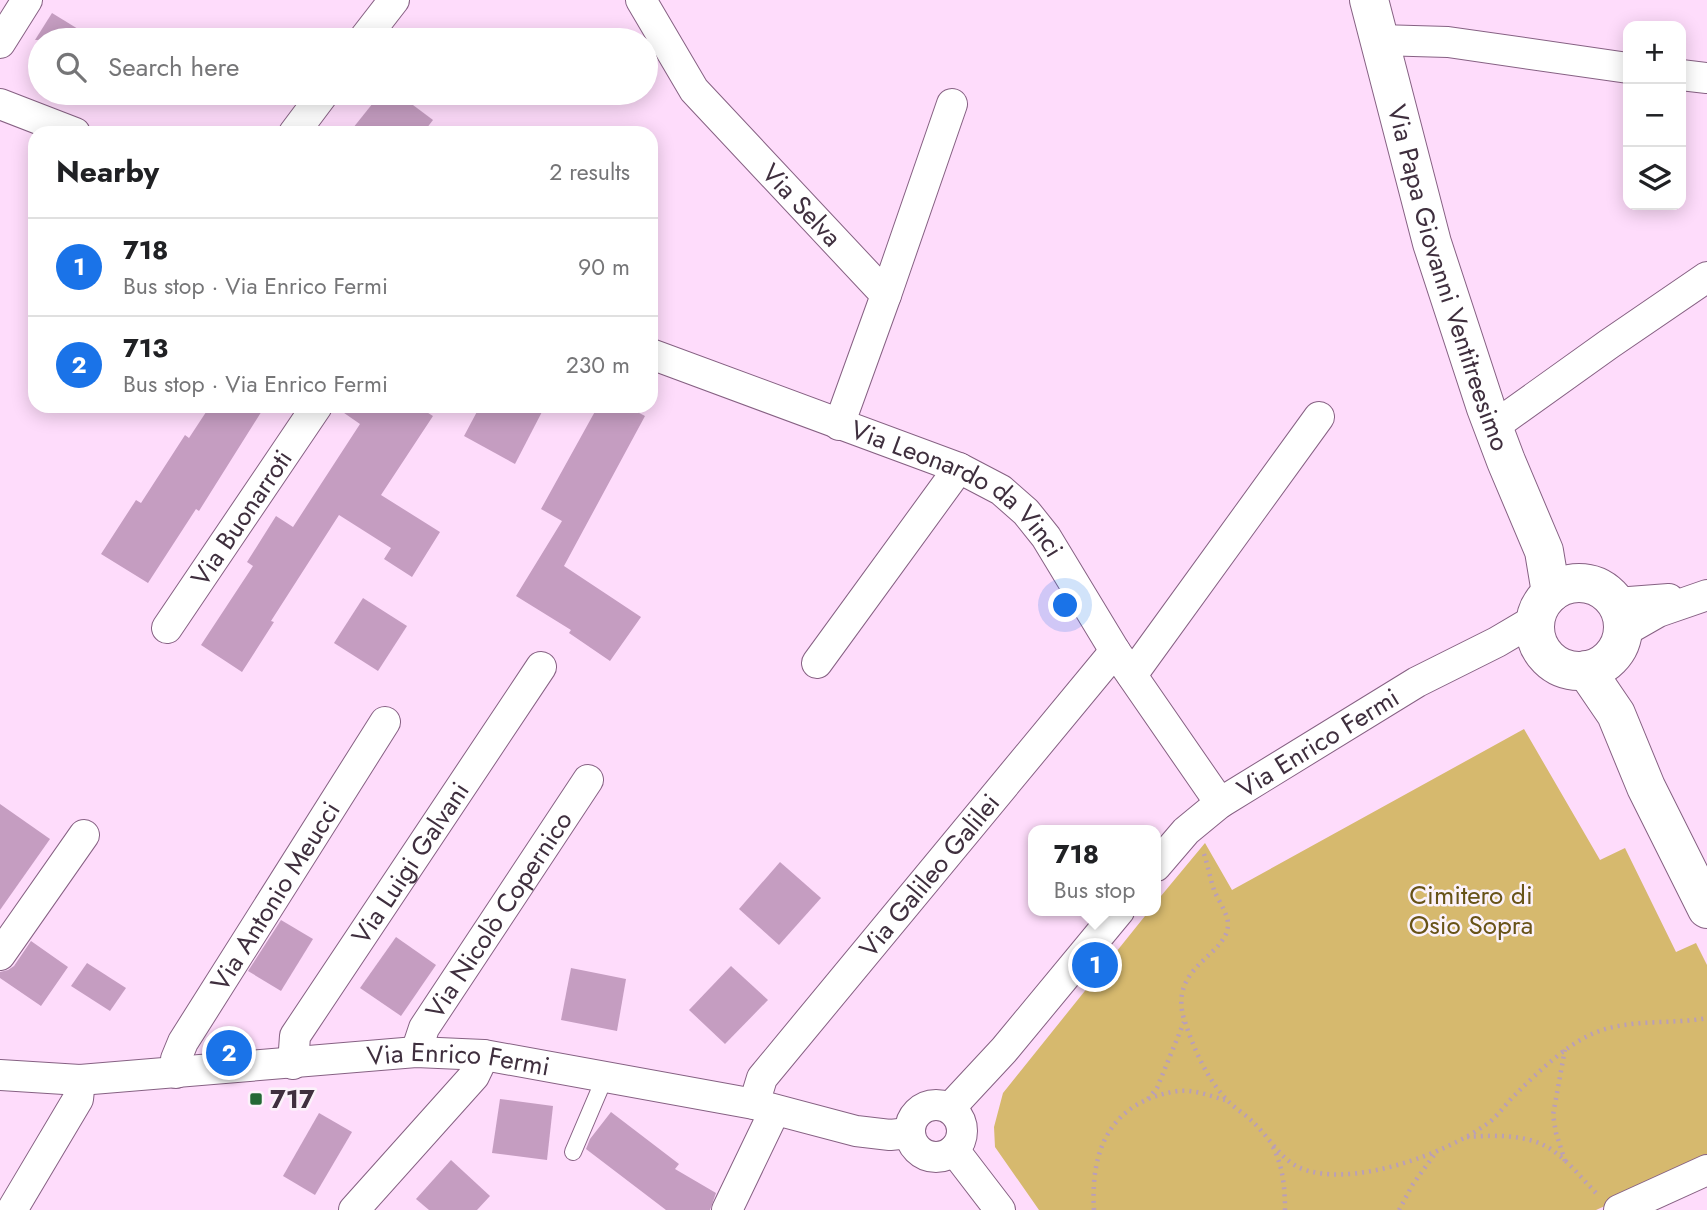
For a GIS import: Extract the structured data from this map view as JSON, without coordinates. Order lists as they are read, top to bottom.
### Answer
{
  "streets": {
    "street": [
      "Via Selva",
      "Via Papa Giovanni Ventitreesimo",
      "Via Leonardo da Vinci",
      "Via Buonarroti",
      "Via Enrico Fermi",
      "Via Luigi Galvani",
      "Via Galileo Galilei",
      "Via Antonio Meucci",
      "Via Nicolò Copernico"
    ]
  },
  "crossings": [
    ["Via Papa Giovanni Ventitreesimo", "Via Enrico Fermi"],
    ["Via Leonardo da Vinci", "Via Enrico Fermi"],
    ["Via Leonardo da Vinci", "Via Galileo Galilei"],
    ["Via Enrico Fermi", "Via Luigi Galvani"],
    ["Via Enrico Fermi", "Via Galileo Galilei"],
    ["Via Enrico Fermi", "Via Antonio Meucci"],
    ["Via Enrico Fermi", "Via Nicolò Copernico"]
  ],
  "parks": ["Cimitero di Osio Sopra"],
  "places": {
    "transit": ["717"]
  },
  "page": {
    "map_buttons": ["+", "−"],
    "search": "Search here",
    "heading": ["Nearby", "2 results"],
    "list": [
      {
        "mark": "1",
        "name": "718",
        "note": "Bus stop · Via Enrico Fermi",
        "value": "90 m"
      },
      {
        "mark": "2",
        "name": "713",
        "note": "Bus stop · Via Enrico Fermi",
        "value": "230 m"
      }
    ],
    "popup": ["718", "Bus stop"],
    "pins": ["1", "2"]
  }
}
